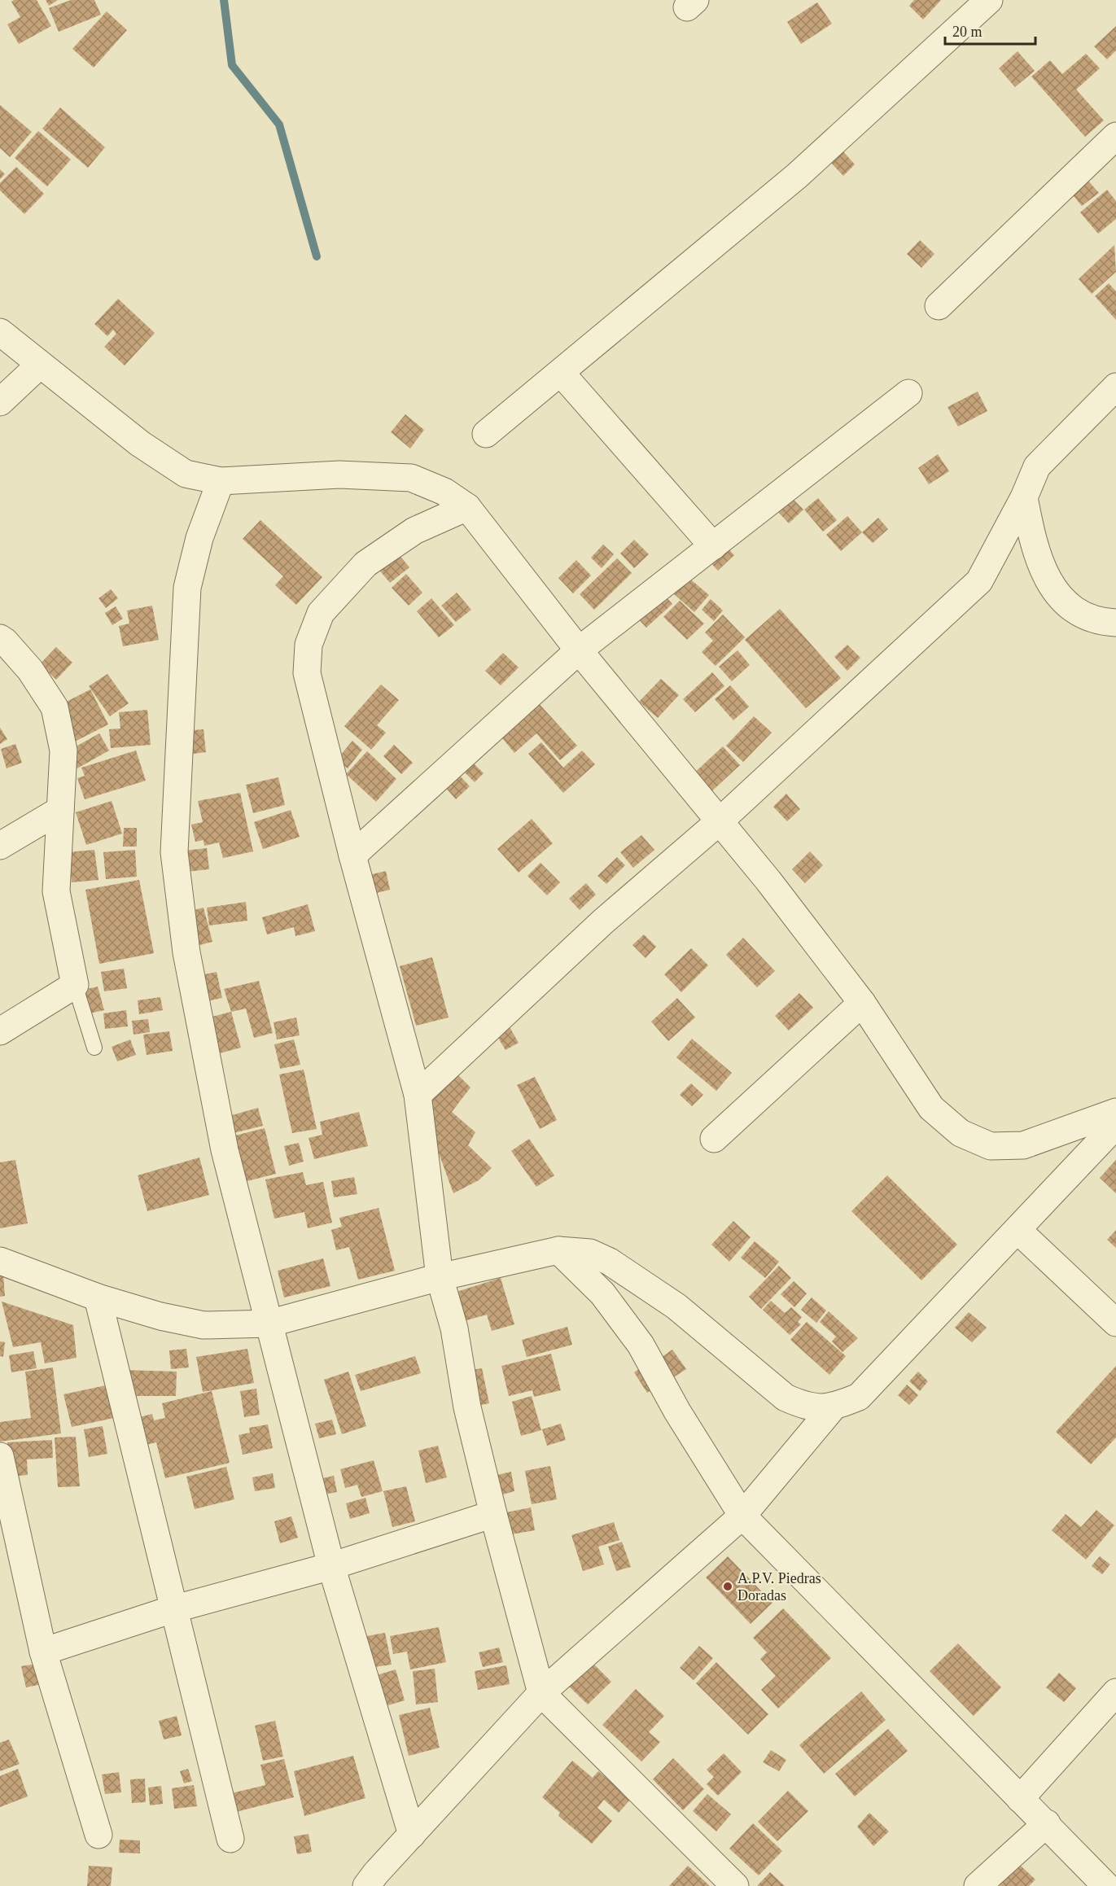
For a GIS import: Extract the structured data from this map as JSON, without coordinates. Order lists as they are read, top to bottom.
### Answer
{
  "places": ["A.P.V. Piedras Doradas"],
  "scale_bar": "20 m"
}
